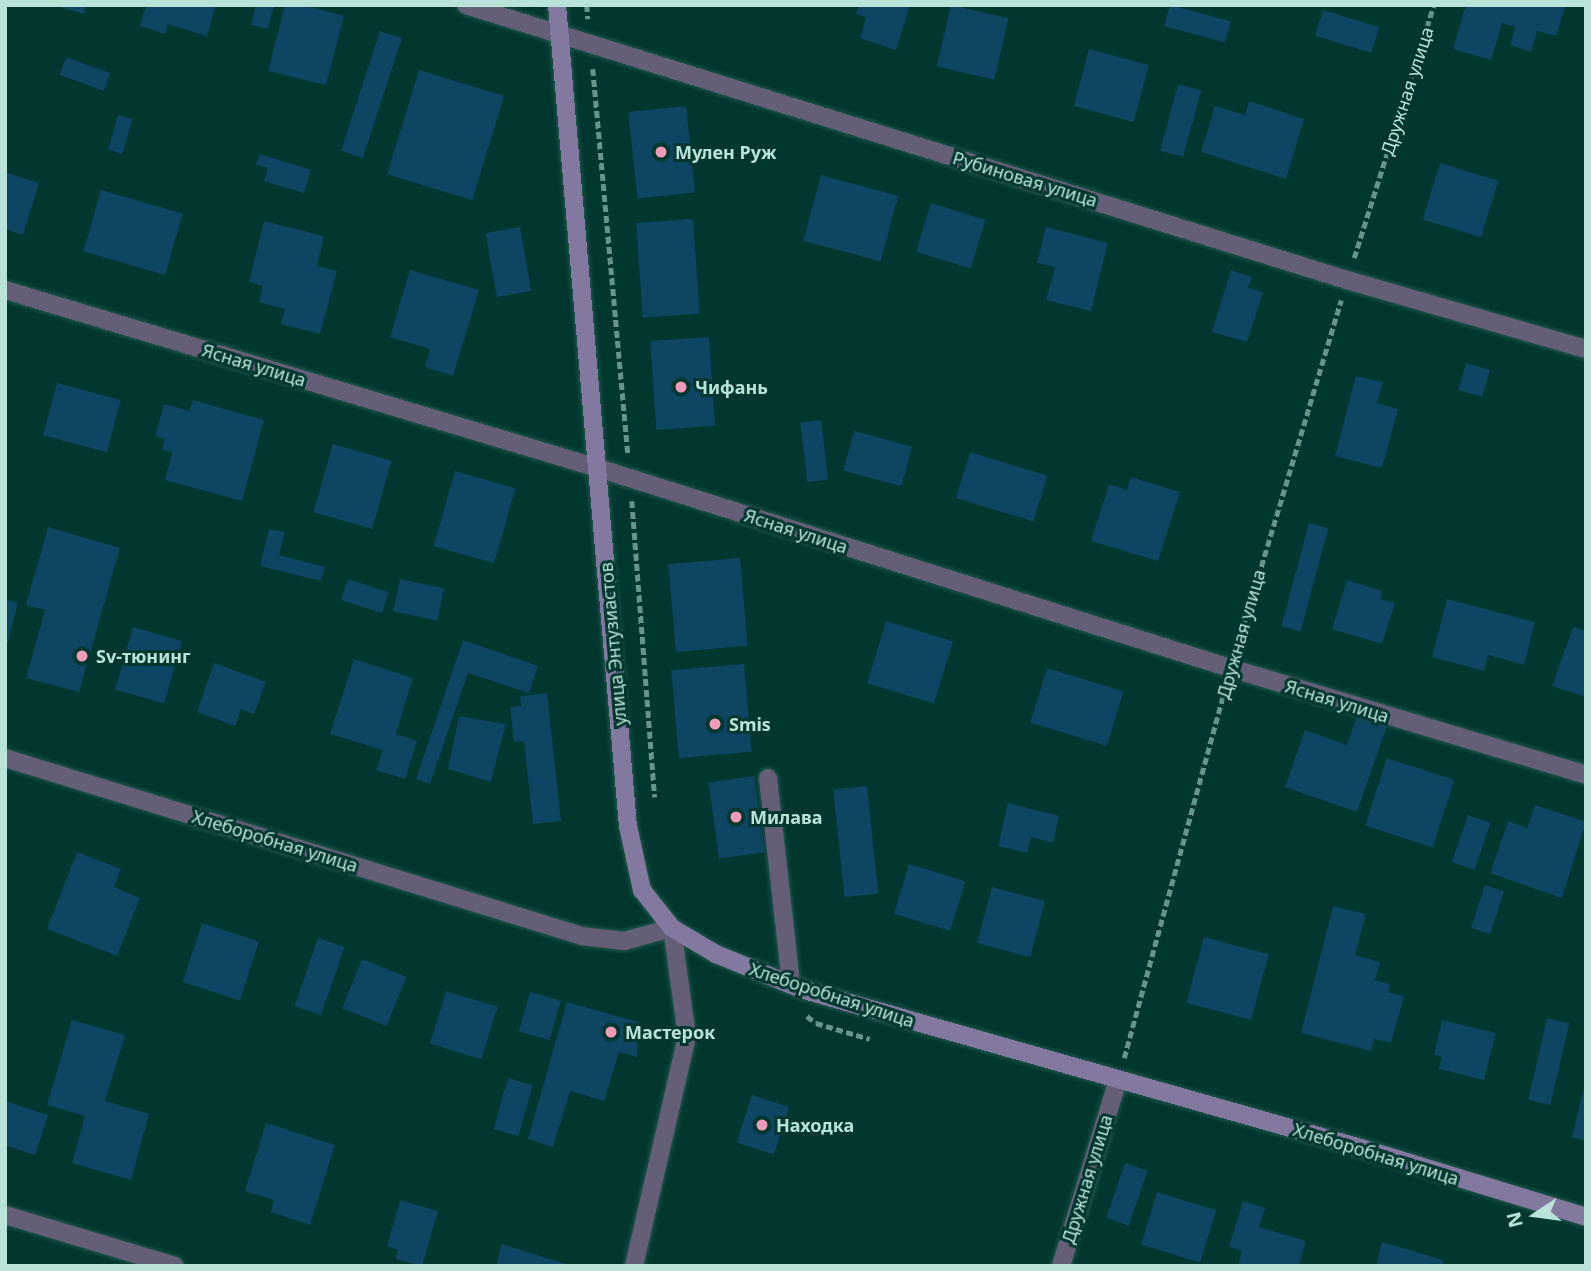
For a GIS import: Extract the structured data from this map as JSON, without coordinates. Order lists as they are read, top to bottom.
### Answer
{
  "streets": {
    "street": [
      "Дружная улица",
      "Рубиновая улица",
      "Ясная улица",
      "улица Энтузиастов",
      "Хлеборобная улица"
    ]
  },
  "crossings": [
    ["Дружная улица", "Рубиновая улица"],
    ["Дружная улица", "Ясная улица"],
    ["Дружная улица", "Хлеборобная улица"],
    ["Рубиновая улица", "улица Энтузиастов"],
    ["Ясная улица", "улица Энтузиастов"],
    ["улица Энтузиастов", "Хлеборобная улица"]
  ],
  "places": [
    "Мулен Руж",
    "Чифань",
    "Sv-тюнинг",
    "Smis",
    "Милава",
    "Мастерок",
    "Находка"
  ],
  "north": "left"
}
